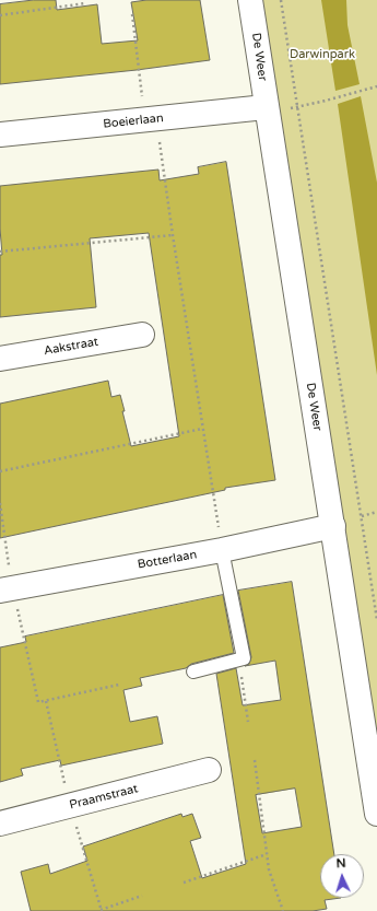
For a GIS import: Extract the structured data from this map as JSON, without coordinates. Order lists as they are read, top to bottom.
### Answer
{
  "streets": {
    "street": [
      "De Weer",
      "Boeierlaan",
      "Aakstraat",
      "Botterlaan",
      "Praamstraat"
    ]
  },
  "crossings": [
    ["De Weer", "Boeierlaan"],
    ["De Weer", "Botterlaan"]
  ],
  "parks": ["Darwinpark"],
  "north": "top"
}
